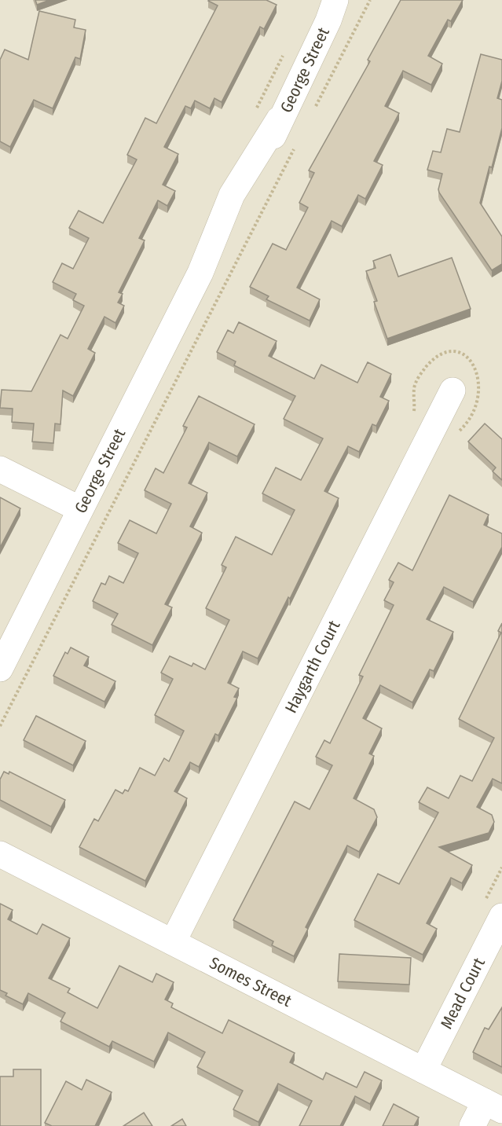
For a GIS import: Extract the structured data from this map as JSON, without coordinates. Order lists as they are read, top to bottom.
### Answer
{
  "streets": {
    "street": [
      "George Street",
      "Haygarth Court",
      "Somes Street",
      "Mead Court"
    ]
  },
  "crossings": [
    ["Haygarth Court", "Somes Street"],
    ["Somes Street", "Mead Court"]
  ]
}
